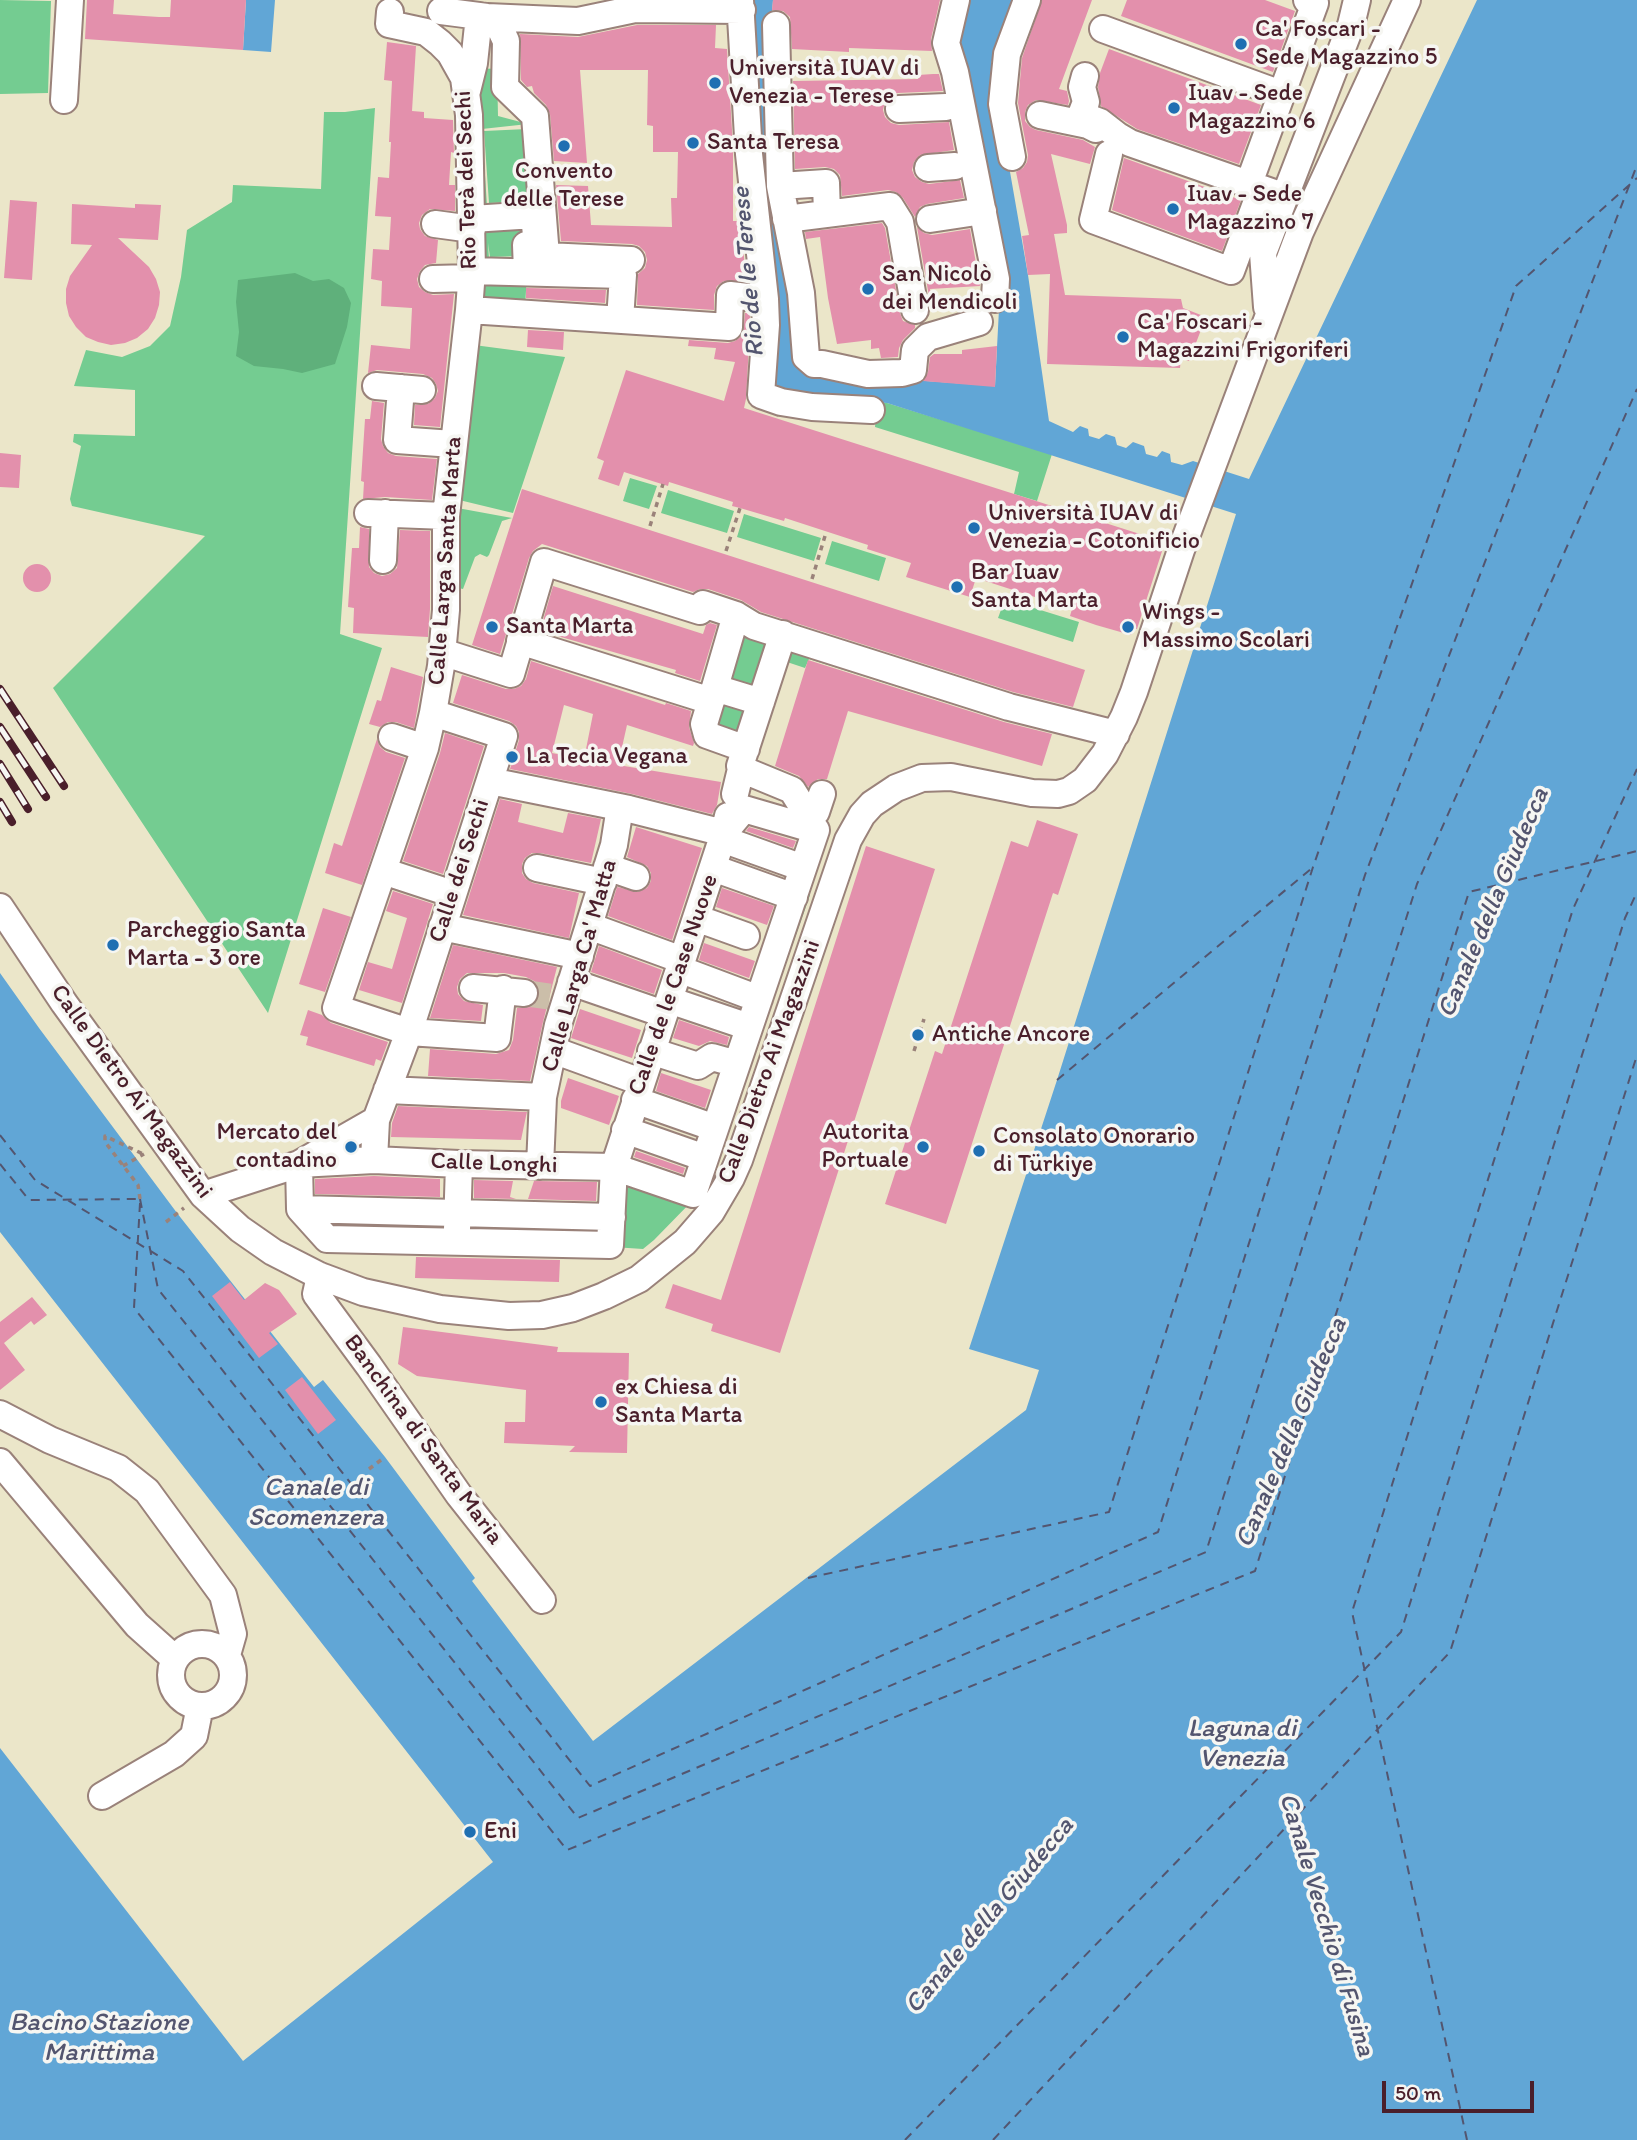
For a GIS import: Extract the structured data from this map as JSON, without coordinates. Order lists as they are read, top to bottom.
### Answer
{
  "streets": {
    "street": [
      "Rio Terà dei Sechi",
      "Calle Larga Santa Marta",
      "Calle dei Sechi",
      "Calle Larga Ca' Matta",
      "Calle de le Case Nuove",
      "Calle Dietro Ai Magazzini",
      "Calle Longhi",
      "Banchina di Santa Maria"
    ]
  },
  "crossings": [
    ["Rio Terà dei Sechi", "Calle Larga Santa Marta"],
    ["Calle Larga Santa Marta", "Calle dei Sechi"],
    ["Calle dei Sechi", "Calle Longhi"],
    ["Calle Larga Ca' Matta", "Calle Longhi"],
    ["Calle de le Case Nuove", "Calle Longhi"],
    ["Calle Dietro Ai Magazzini", "Banchina di Santa Maria"]
  ],
  "water": [
    "Rio de le Terese",
    "Canale della Giudecca",
    "Canale di Scomenzera",
    "Laguna di Venezia",
    "Canale Vecchio di Fusina",
    "Bacino Stazione Marittima"
  ],
  "places": [
    "Ca' Foscari - Sede Magazzino 5",
    "Università IUAV di Venezia - Terese",
    "Iuav - Sede Magazzino 6",
    "Santa Teresa",
    "Convento delle Terese",
    "Iuav - Sede Magazzino 7",
    "San Nicolò dei Mendicoli",
    "Ca' Foscari - Magazzini Frigoriferi",
    "Università IUAV di Venezia - Cotonificio",
    "Bar Iuav Santa Marta",
    "Santa Marta",
    "Wings - Massimo Scolari",
    "La Tecia Vegana",
    "Parcheggio Santa Marta - 3 ore",
    "Antiche Ancore",
    "Mercato del contadino",
    "Autorita Portuale",
    "Consolato Onorario di Türkiye",
    "ex Chiesa di Santa Marta",
    "Eni"
  ],
  "scale_bar": "50 m"
}
